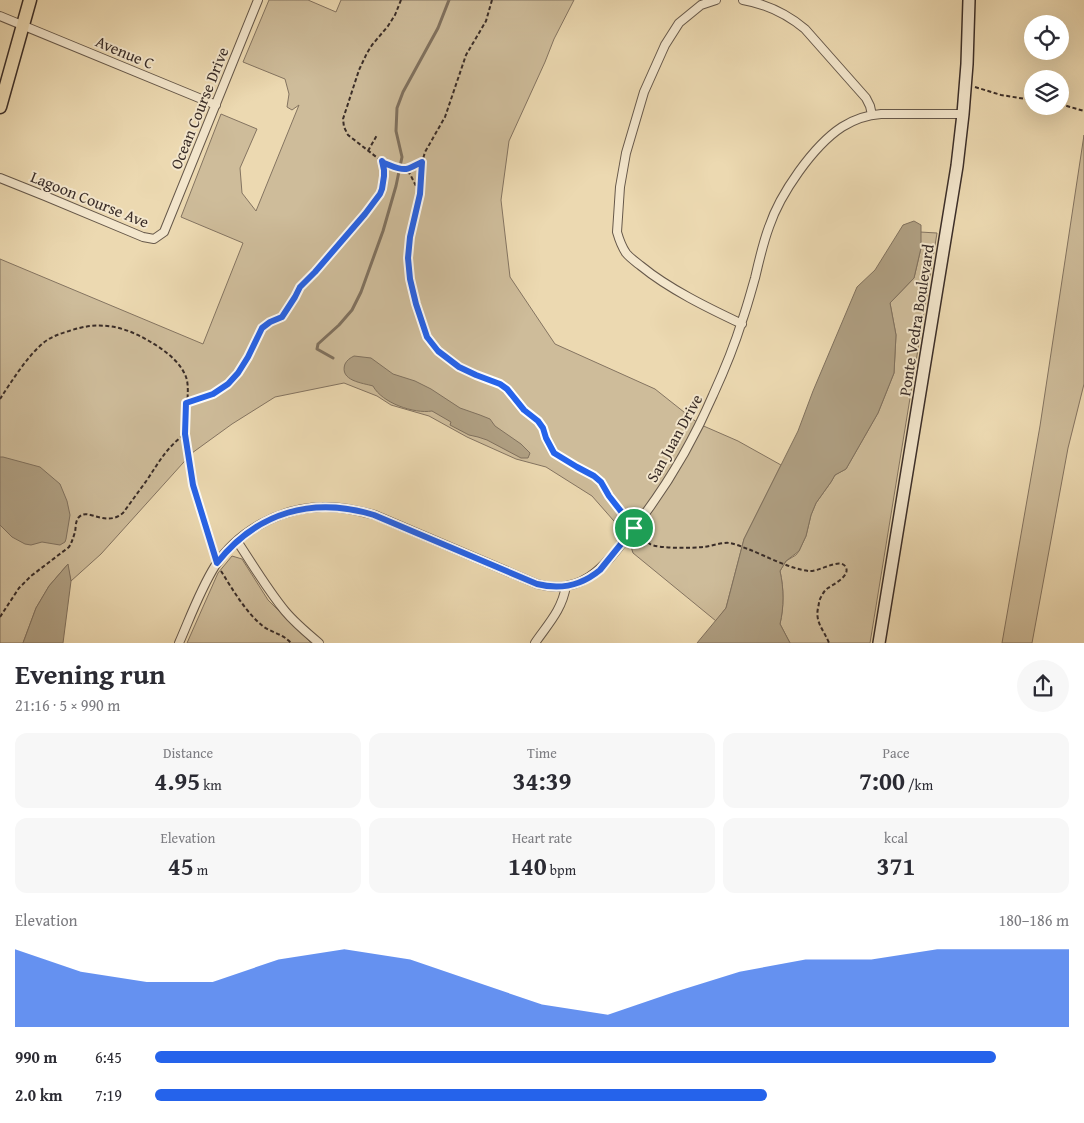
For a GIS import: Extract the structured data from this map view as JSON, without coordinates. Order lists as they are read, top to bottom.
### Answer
{
  "streets": {
    "street": [
      "Avenue C",
      "Ocean Course Drive",
      "Lagoon Course Ave",
      "Ponte Vedra Boulevard",
      "San Juan Drive"
    ]
  },
  "crossings": [
    ["Avenue C", "Ocean Course Drive"],
    ["Ocean Course Drive", "Lagoon Course Ave"],
    ["Ponte Vedra Boulevard", "San Juan Drive"]
  ],
  "page": {
    "heading": ["Evening run", "21:16 · 5 × 990 m"],
    "stats": [
      ["Distance", "4.95 km"],
      ["Time", "34:39"],
      ["Pace", "7:00 /km"],
      ["Elevation", "45 m"],
      ["Heart rate", "140 bpm"],
      ["kcal", "371"]
    ],
    "chart": ["Elevation", "180–186 m"],
    "list": [
      {
        "name": "990 m",
        "note": "6:45"
      },
      {
        "name": "2.0 km",
        "note": "7:19"
      }
    ]
  }
}
